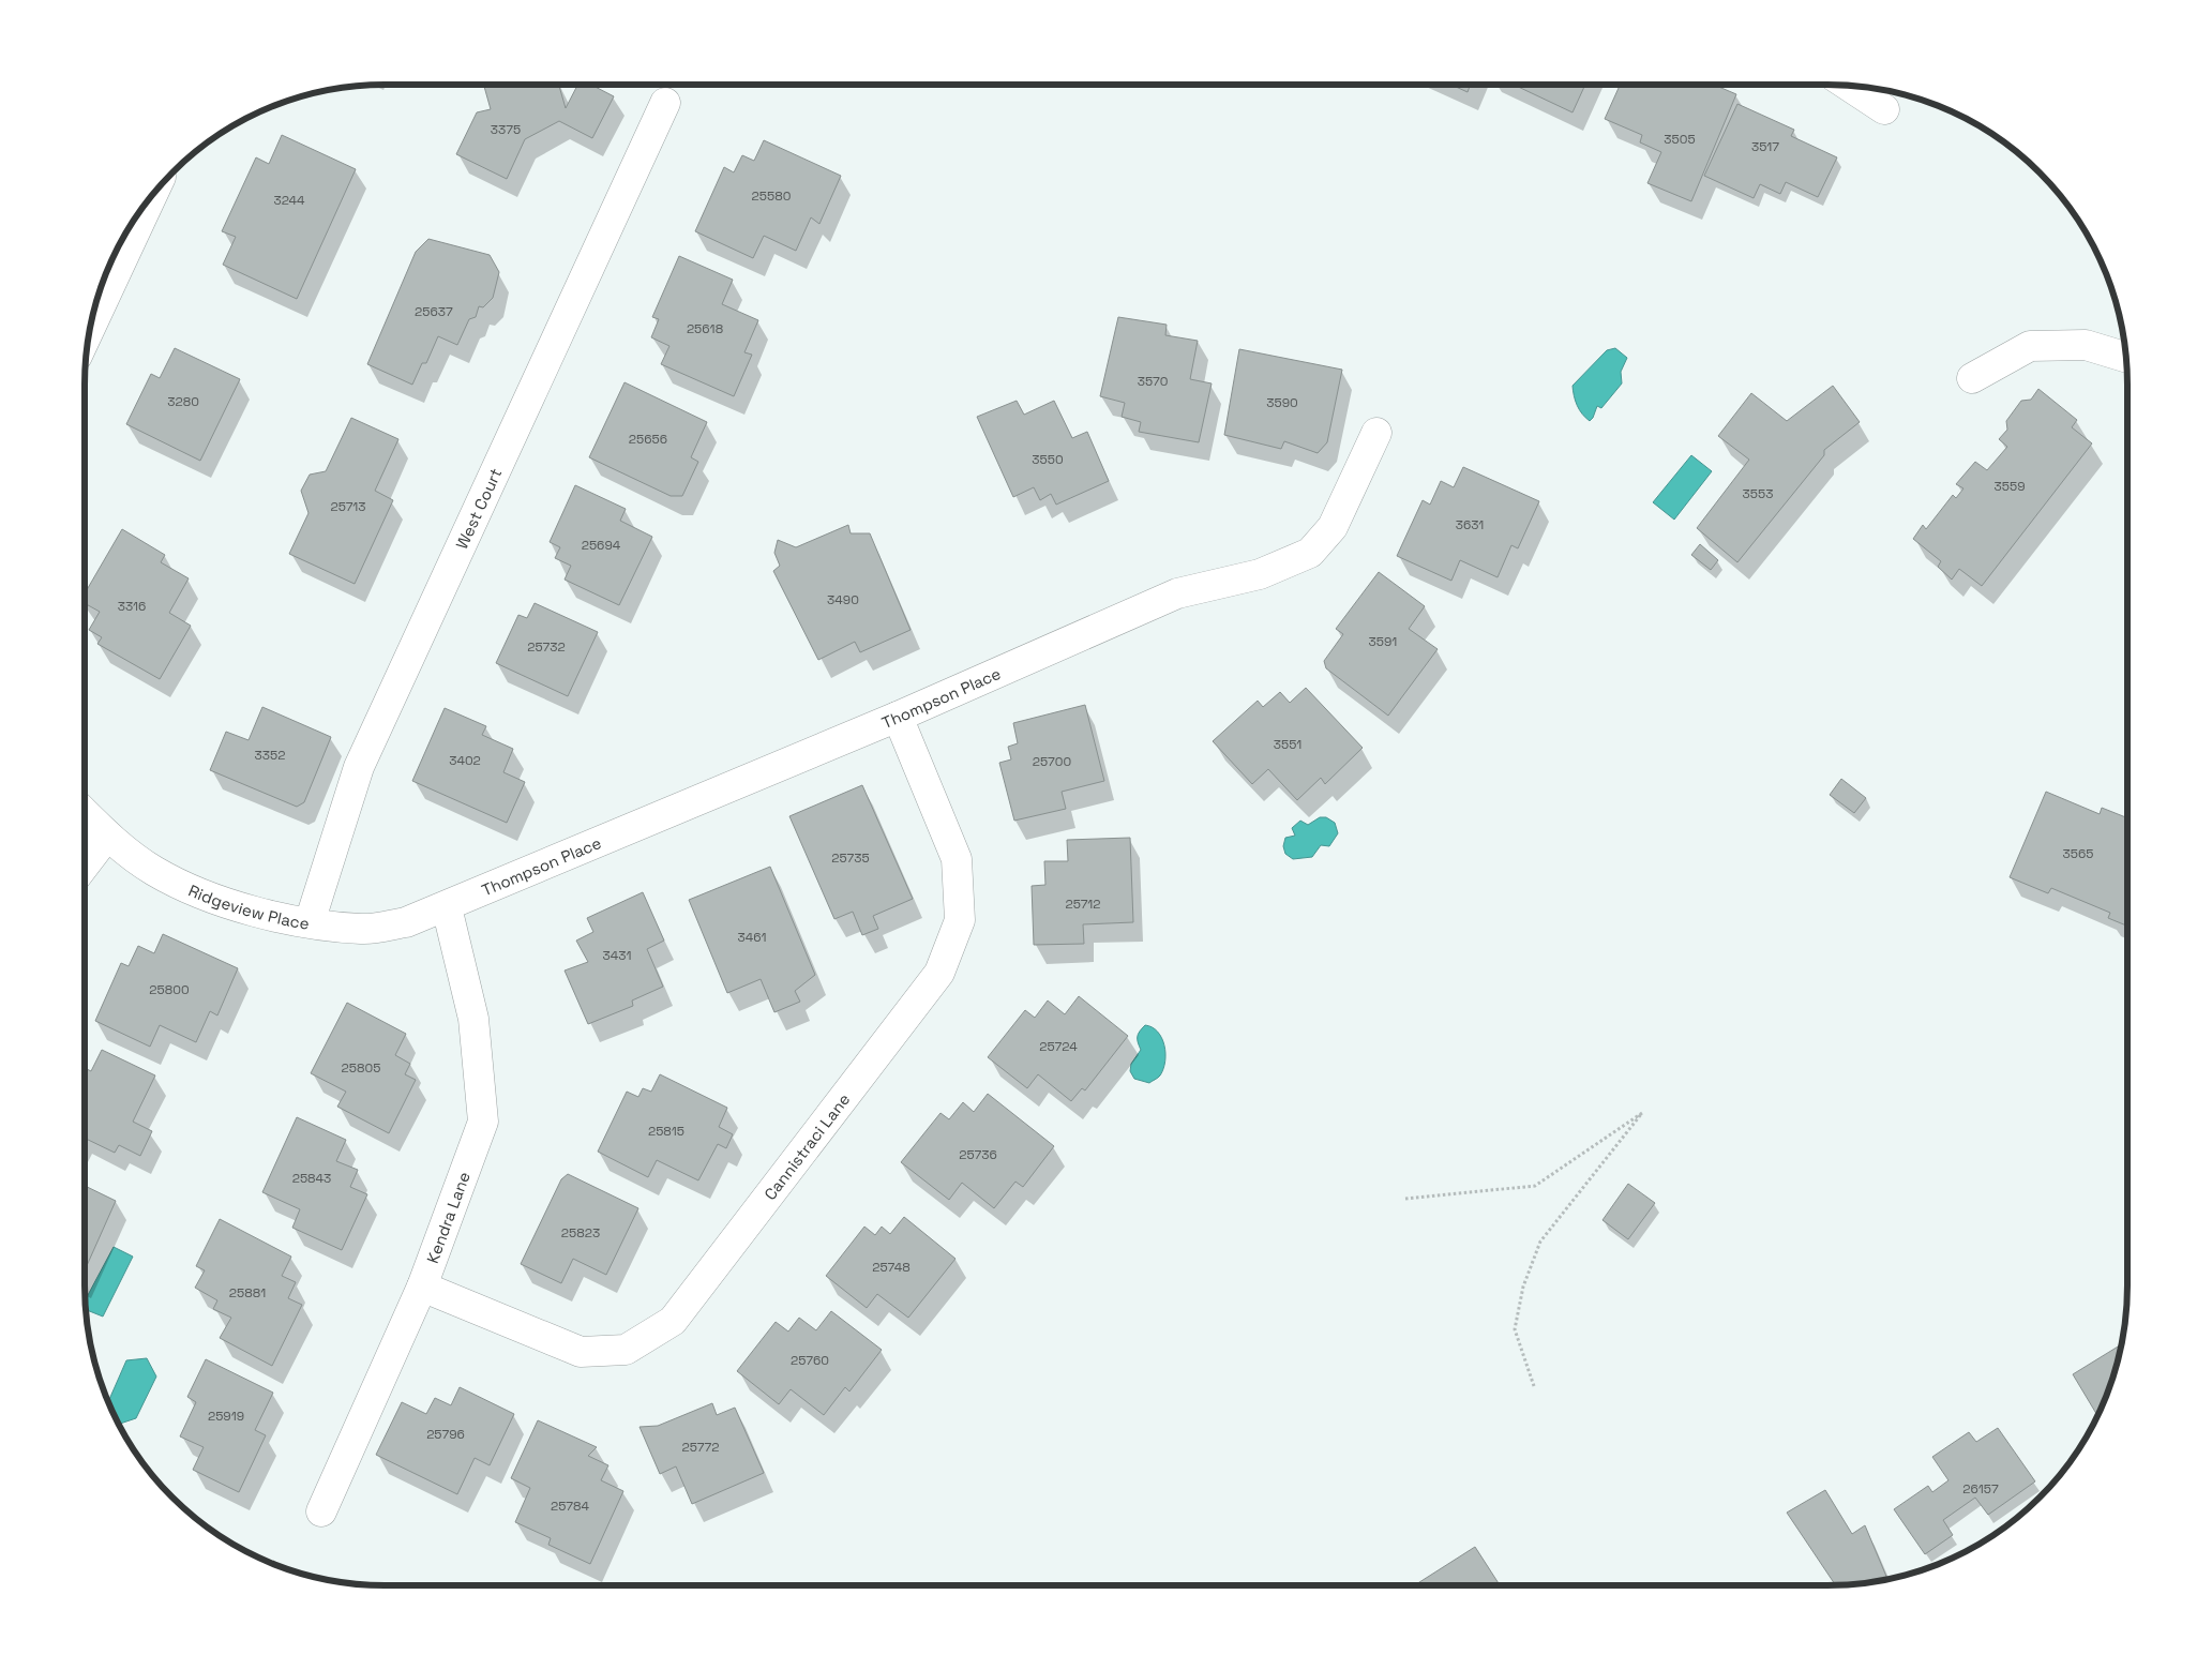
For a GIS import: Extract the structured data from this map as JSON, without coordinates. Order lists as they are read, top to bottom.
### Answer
{
  "streets": {
    "street": [
      "West Court",
      "Thompson Place",
      "Ridgeview Place",
      "Cannistraci Lane",
      "Kendra Lane"
    ]
  },
  "crossings": [
    ["West Court", "Ridgeview Place"],
    ["Thompson Place", "Ridgeview Place"],
    ["Thompson Place", "Cannistraci Lane"],
    ["Thompson Place", "Kendra Lane"],
    ["Ridgeview Place", "Kendra Lane"],
    ["Cannistraci Lane", "Kendra Lane"]
  ],
  "house_numbers": [
    "3375",
    "3505",
    "3517",
    "25580",
    "3244",
    "25637",
    "25618",
    "3570",
    "3280",
    "3590",
    "25656",
    "3550",
    "3559",
    "3553",
    "25713",
    "3631",
    "25694",
    "3490",
    "3316",
    "3591",
    "25732",
    "3551",
    "3352",
    "3402",
    "25700",
    "3565",
    "25735",
    "25712",
    "3461",
    "3431",
    "25800",
    "25724",
    "25805",
    "25815",
    "25736",
    "25843",
    "25823",
    "25748",
    "25881",
    "25760",
    "25919",
    "25796",
    "25772",
    "26157",
    "25784"
  ]
}
